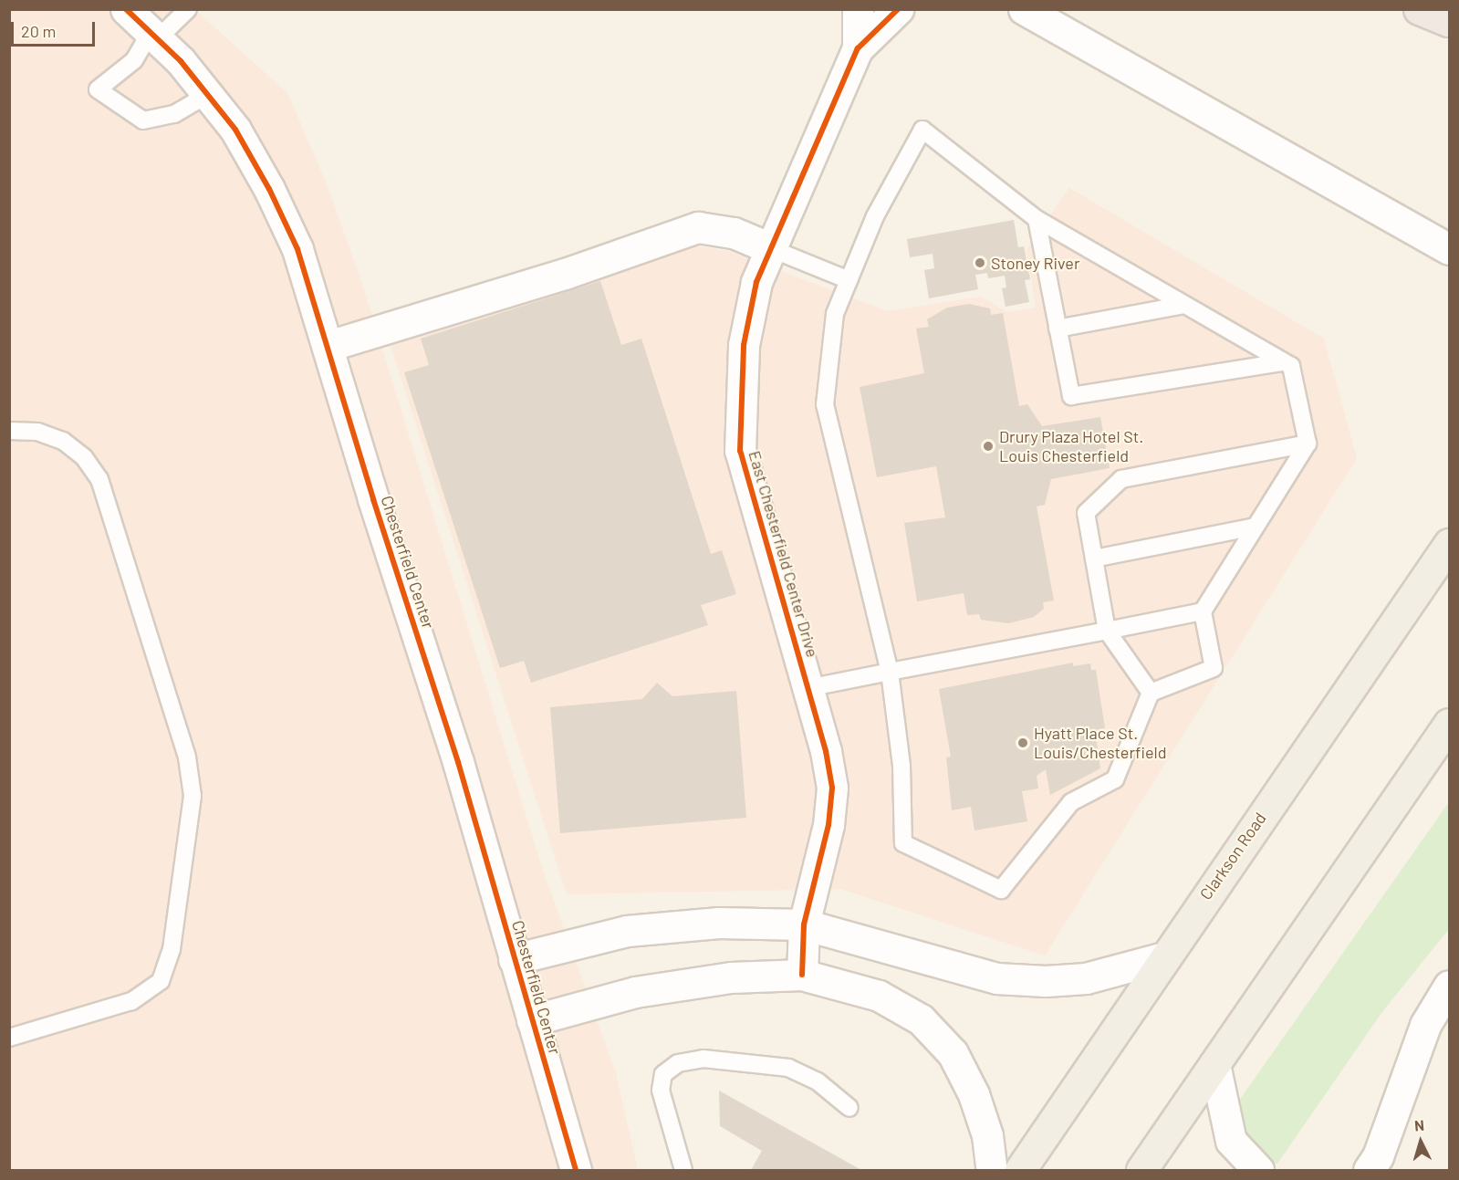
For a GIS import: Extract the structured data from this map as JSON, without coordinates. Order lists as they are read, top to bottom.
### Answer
{
  "streets": {
    "main road": ["Clarkson Road"],
    "street": ["East Chesterfield Center Drive", "Chesterfield Center"]
  },
  "places": ["Stoney River", "Drury Plaza Hotel St. Louis Chesterfield", "Hyatt Place St. Louis/Chesterfield"],
  "scale_bar": "20 m",
  "north": "top"
}
